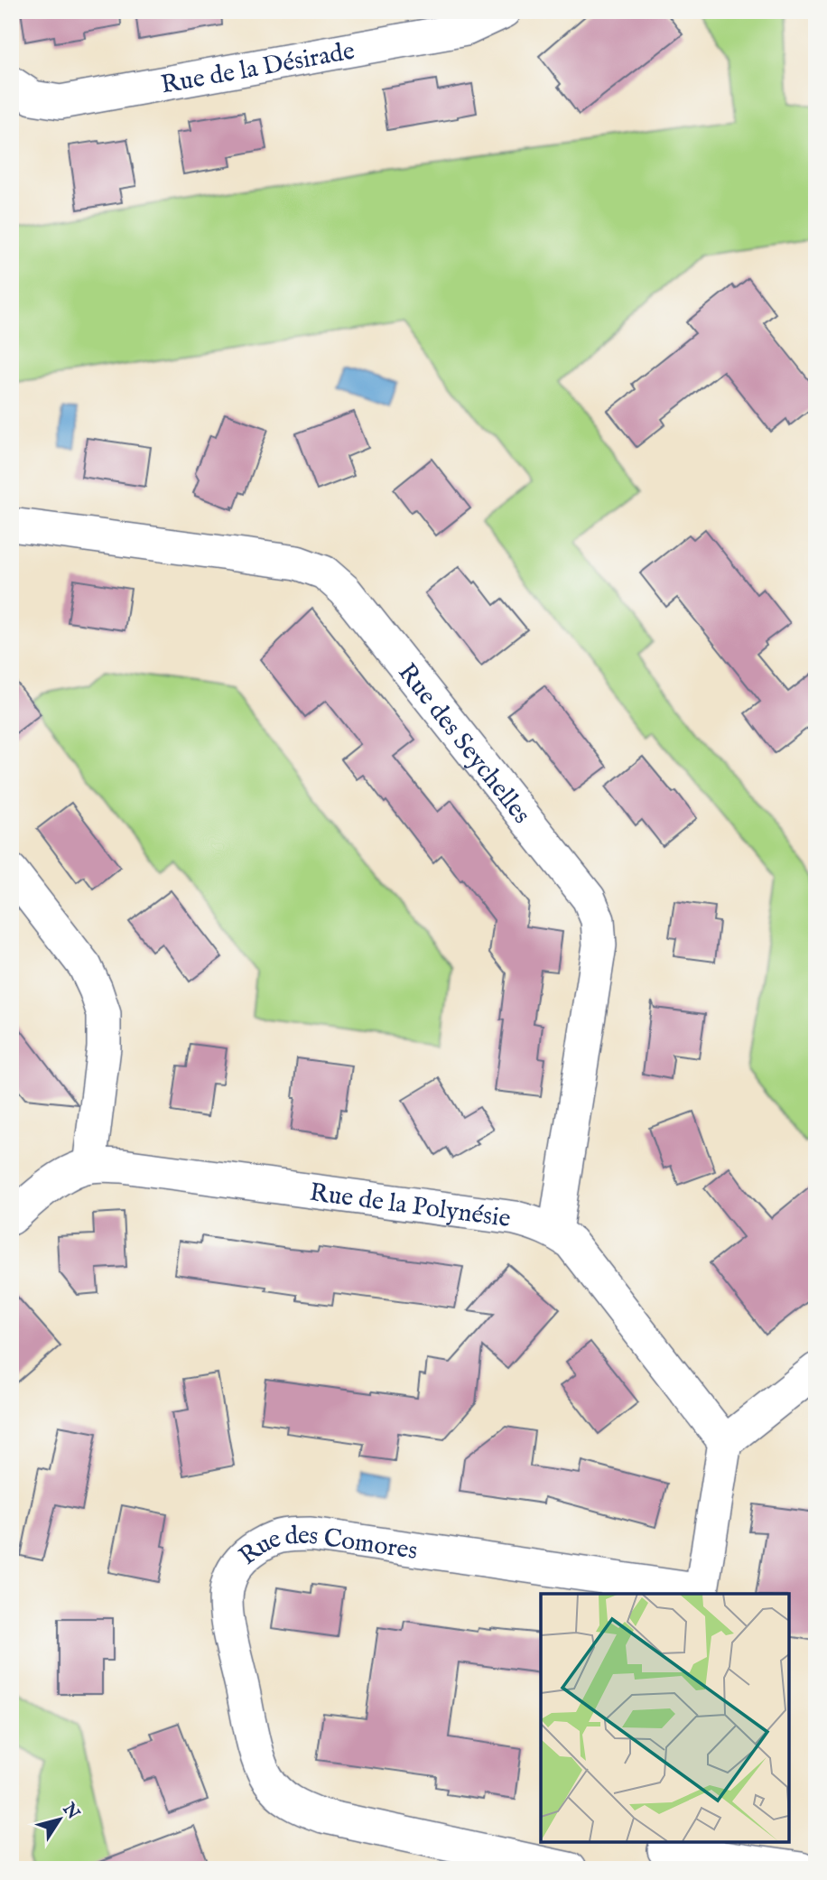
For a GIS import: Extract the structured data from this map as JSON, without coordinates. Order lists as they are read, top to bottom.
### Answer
{
  "streets": {
    "street": [
      "Rue de la Désirade",
      "Rue des Seychelles",
      "Rue de la Polynésie",
      "Rue des Comores"
    ]
  },
  "crossings": [
    ["Rue des Seychelles", "Rue de la Polynésie"]
  ],
  "north": "top right"
}
